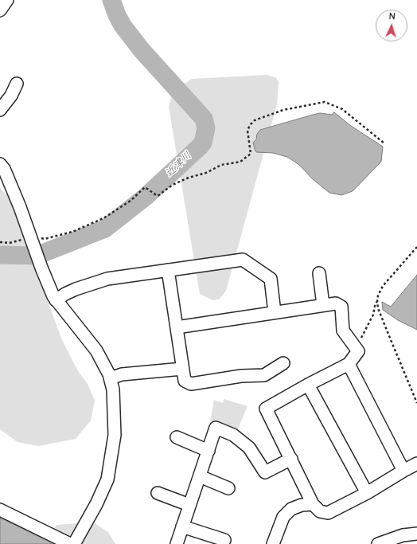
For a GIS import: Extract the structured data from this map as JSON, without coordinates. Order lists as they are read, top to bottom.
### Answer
{
  "water": ["近津川"],
  "north": "top"
}
